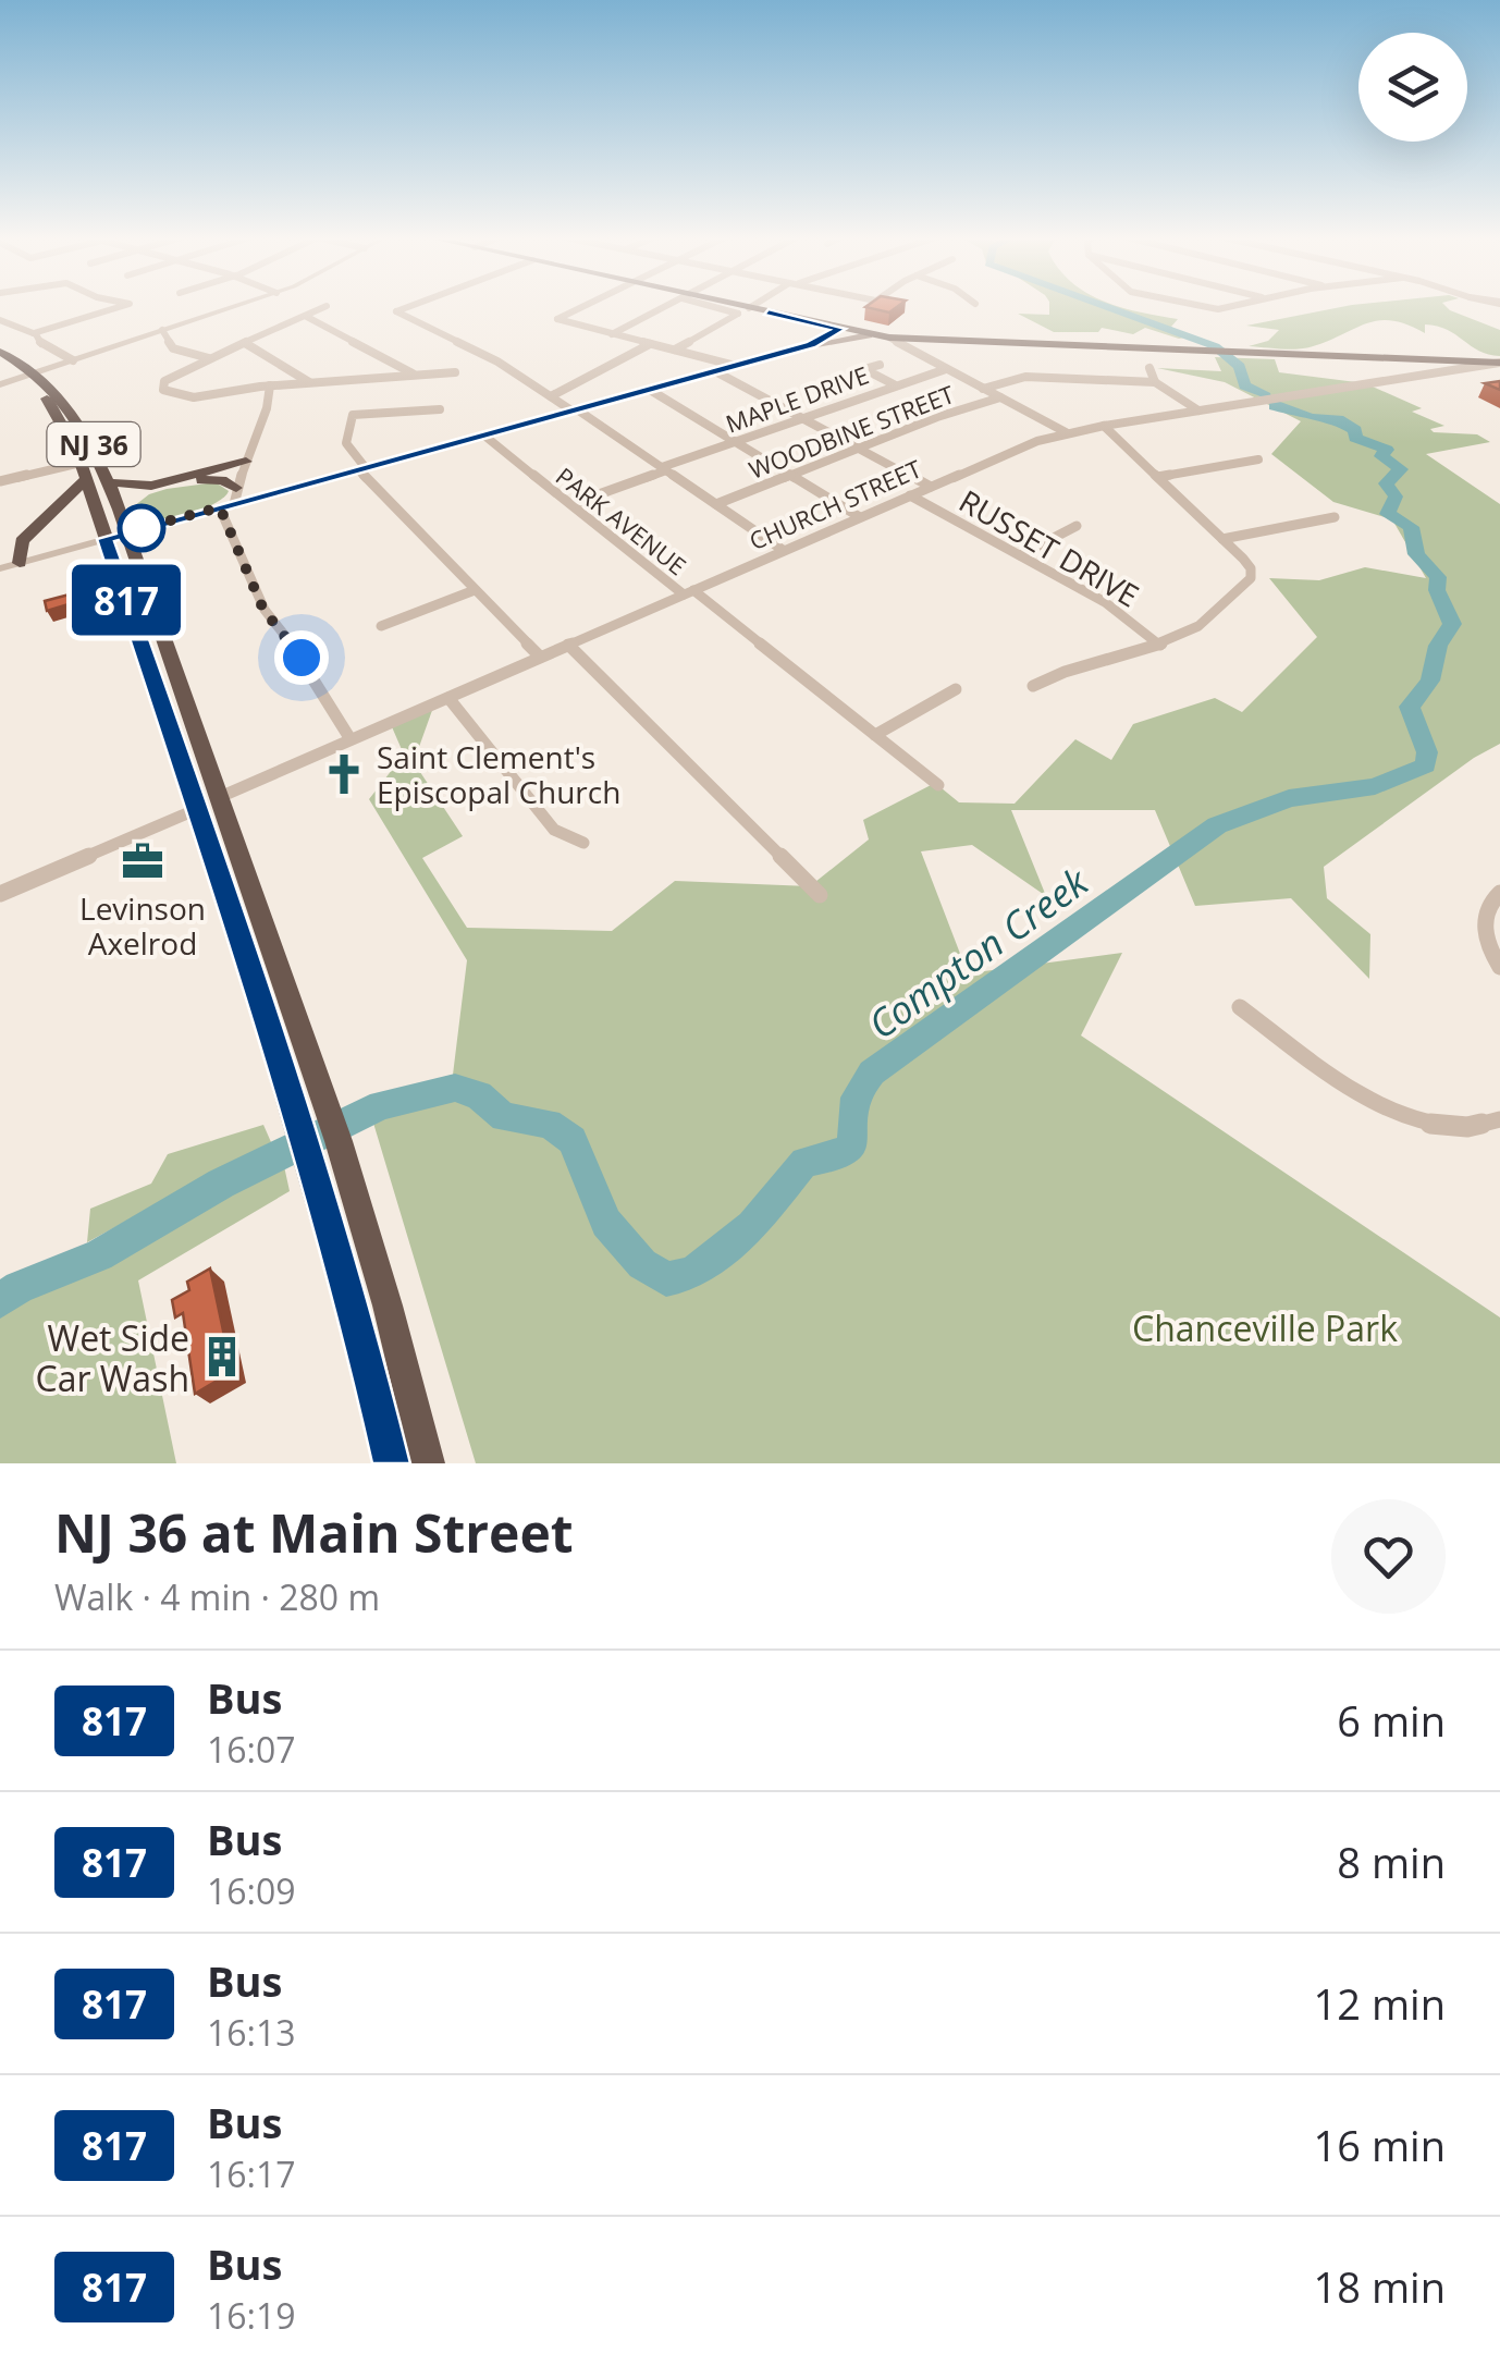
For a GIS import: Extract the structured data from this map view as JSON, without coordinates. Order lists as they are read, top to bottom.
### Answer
{
  "streets": {
    "highway": ["NJ 36"],
    "street": [
      "MAPLE DRIVE",
      "WOODBINE STREET",
      "CHURCH STREET",
      "PARK AVENUE",
      "RUSSET DRIVE"
    ]
  },
  "crossings": [
    ["MAPLE DRIVE", "PARK AVENUE"],
    ["NJ 36", "CHURCH STREET"],
    ["CHURCH STREET", "PARK AVENUE"],
    ["CHURCH STREET", "RUSSET DRIVE"]
  ],
  "water": ["Compton Creek"],
  "parks": ["Chanceville Park"],
  "places": {
    "church": ["Saint Clement's Episcopal Church"],
    "office": ["Levinson Axelrod"],
    "building": ["Wet Side Car Wash"]
  },
  "lines": ["bus line 817"],
  "page": {
    "on_map": "817",
    "heading": ["NJ 36 at Main Street", "Walk · 4 min · 280 m"],
    "list": [
      {
        "mark": "817",
        "name": "Bus",
        "note": "16:07",
        "value": "6 min"
      },
      {
        "mark": "817",
        "name": "Bus",
        "note": "16:09",
        "value": "8 min"
      },
      {
        "mark": "817",
        "name": "Bus",
        "note": "16:13",
        "value": "12 min"
      },
      {
        "mark": "817",
        "name": "Bus",
        "note": "16:17",
        "value": "16 min"
      },
      {
        "mark": "817",
        "name": "Bus",
        "note": "16:19",
        "value": "18 min"
      }
    ]
  }
}
